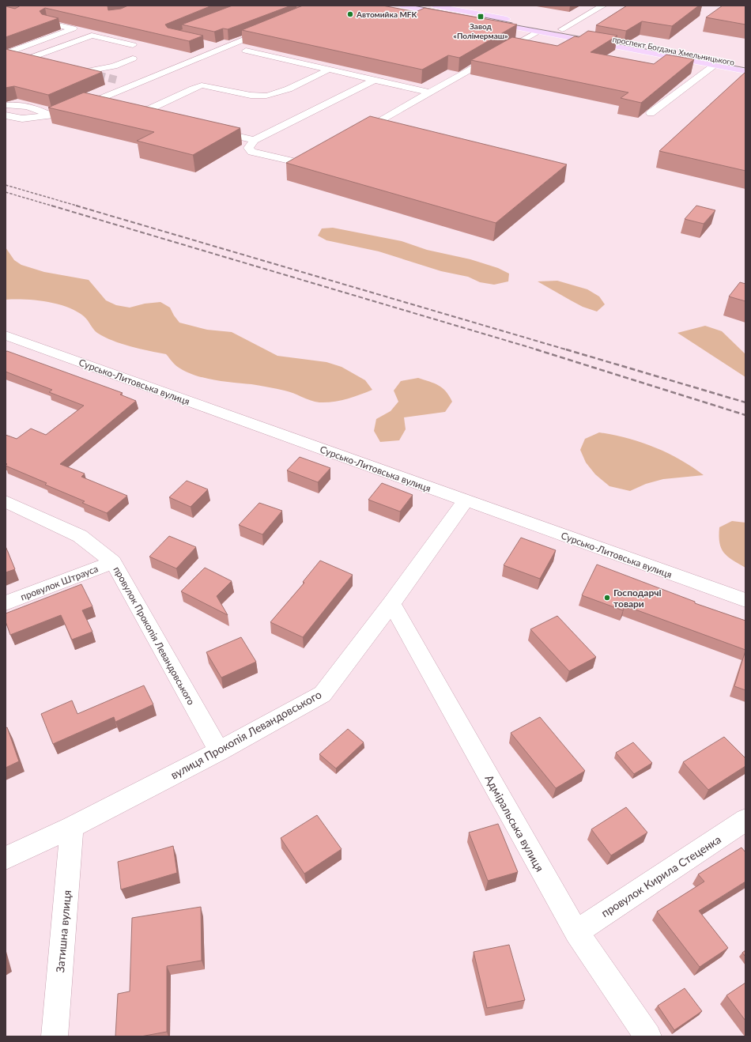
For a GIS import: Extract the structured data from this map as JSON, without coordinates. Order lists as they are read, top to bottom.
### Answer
{
  "streets": {
    "main road": ["проспект Богдана Хмельницького"],
    "street": [
      "Сурсько-Литовська вулиця",
      "провулок Штрауса",
      "провулок Прокопія Левандовського",
      "вулиця Прокопія Левандовського",
      "Адміральська вулиця",
      "провулок Кирила Стеценка",
      "Затишна вулиця"
    ]
  },
  "crossings": [
    ["Сурсько-Литовська вулиця", "вулиця Прокопія Левандовського"],
    ["провулок Штрауса", "провулок Прокопія Левандовського"],
    ["провулок Прокопія Левандовського", "вулиця Прокопія Левандовського"],
    ["вулиця Прокопія Левандовського", "Адміральська вулиця"],
    ["вулиця Прокопія Левандовського", "Затишна вулиця"],
    ["Адміральська вулиця", "провулок Кирила Стеценка"]
  ],
  "places": {
    "other": ["Автомийка MFK", "Господарчі товари"],
    "transit": ["Завод «Полімермаш»"]
  }
}
